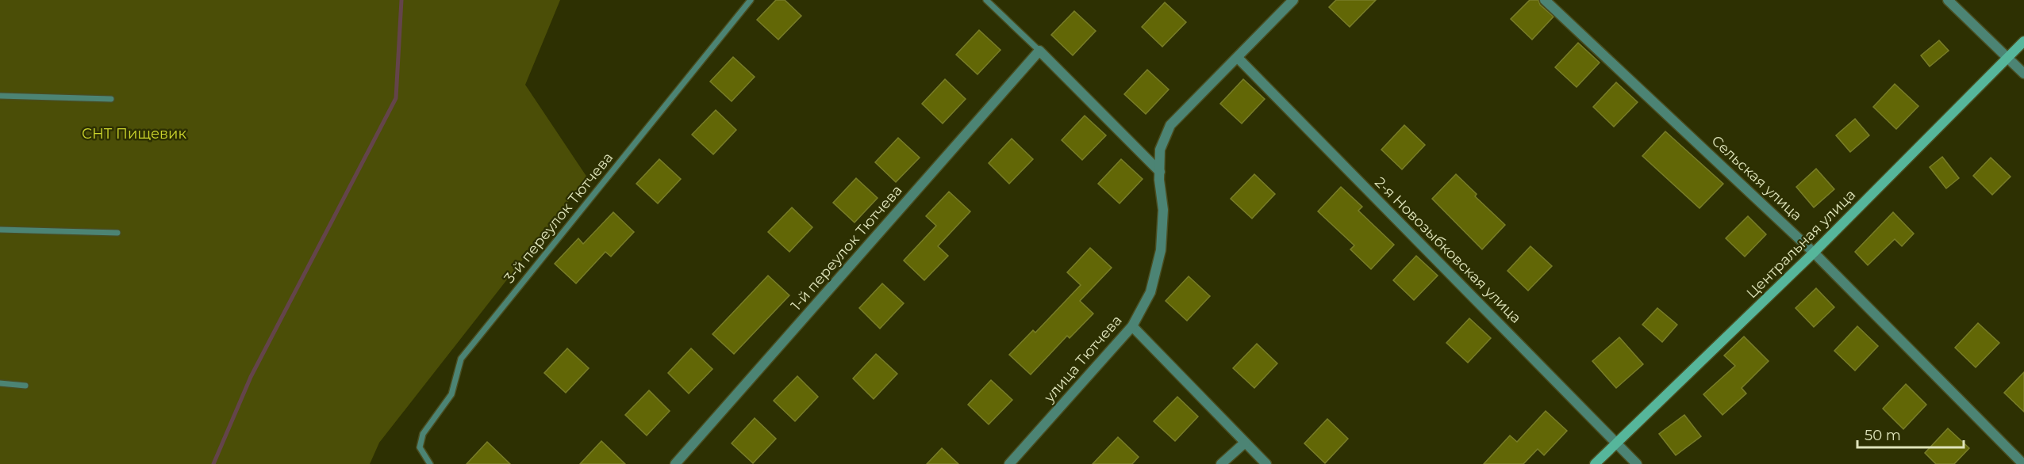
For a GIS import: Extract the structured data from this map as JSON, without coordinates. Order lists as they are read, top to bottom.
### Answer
{
  "streets": {
    "street": [
      "Сельская улица",
      "Центральная улица",
      "1-й переулок Тютчева",
      "2-я Новозыбковская улица",
      "улица Тютчева"
    ],
    "lane": ["3-й переулок Тютчева"]
  },
  "crossings": [
    ["Сельская улица", "Центральная улица"],
    ["Центральная улица", "2-я Новозыбковская улица"],
    ["2-я Новозыбковская улица", "улица Тютчева"]
  ],
  "parks": ["СНТ Пищевик"],
  "scale_bar": "50 m"
}
